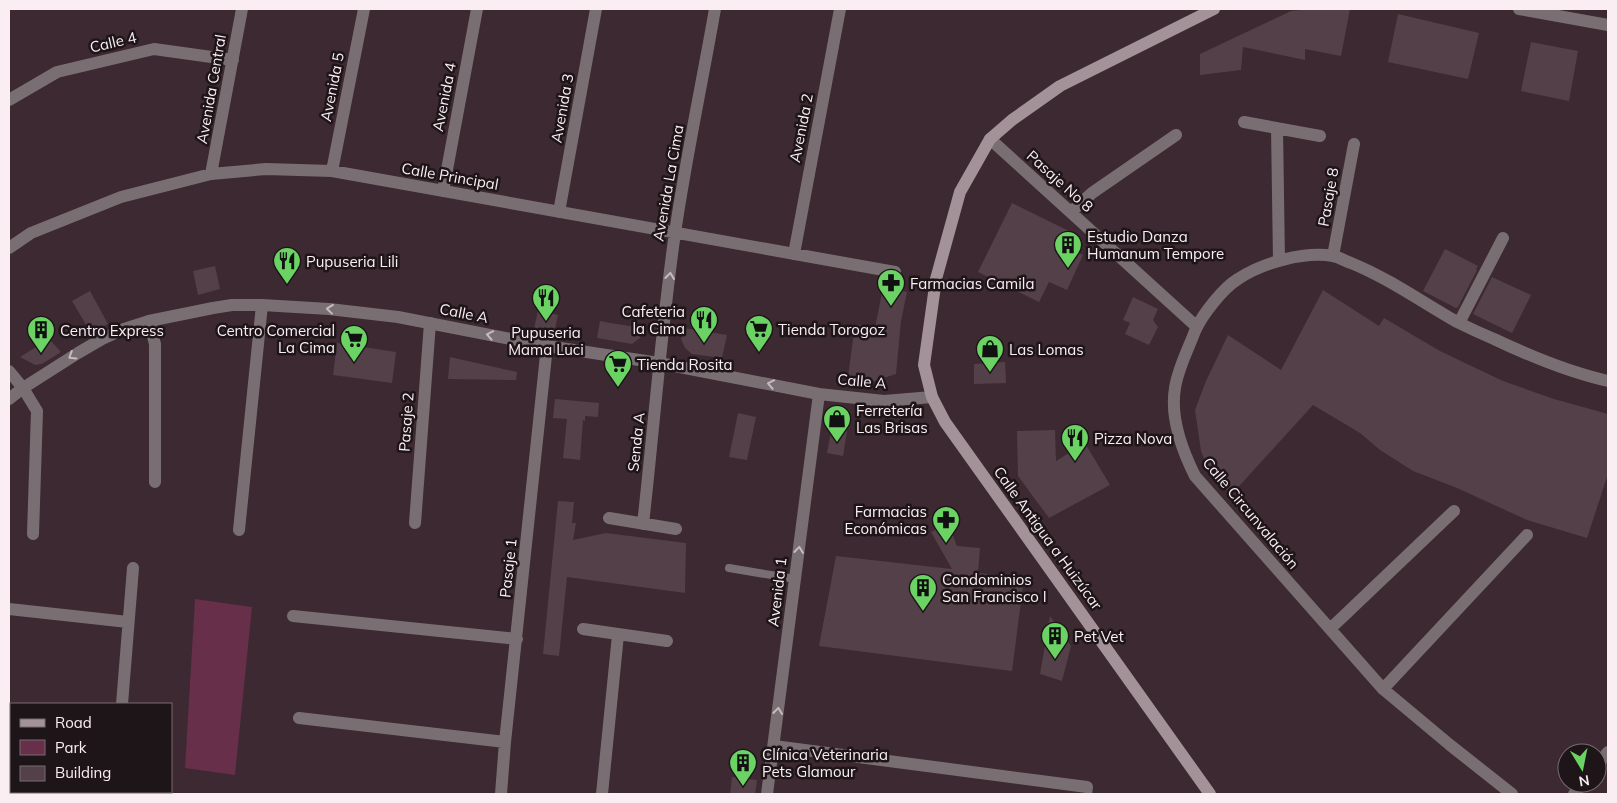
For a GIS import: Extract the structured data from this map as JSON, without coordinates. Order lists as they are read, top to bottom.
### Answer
{
  "streets": {
    "main road": ["Calle Antigua a Huizúcar"],
    "street": [
      "Calle 4",
      "Avenida 5",
      "Avenida Central",
      "Avenida 4",
      "Avenida 3",
      "Avenida 2",
      "Calle Principal",
      "Pasaje No 8",
      "Avenida La Cima",
      "Pasaje 8",
      "Calle A",
      "Pasaje 2",
      "Senda A",
      "Calle Circunvalación",
      "Pasaje 1",
      "Avenida 1"
    ]
  },
  "crossings": [
    ["Calle 4", "Avenida Central"],
    ["Avenida 5", "Calle Principal"],
    ["Avenida Central", "Calle Principal"],
    ["Avenida 4", "Calle Principal"],
    ["Avenida 3", "Calle Principal"],
    ["Avenida 2", "Calle Principal"],
    ["Calle Principal", "Avenida La Cima"],
    ["Pasaje No 8", "Calle Circunvalación"],
    ["Pasaje No 8", "Calle Antigua a Huizúcar"],
    ["Avenida La Cima", "Calle A"],
    ["Avenida La Cima", "Senda A"],
    ["Pasaje 8", "Calle Circunvalación"],
    ["Calle A", "Pasaje 2"],
    ["Calle A", "Senda A"],
    ["Calle A", "Calle Antigua a Huizúcar"],
    ["Calle A", "Pasaje 1"],
    ["Calle A", "Avenida 1"]
  ],
  "one_way": ["Avenida La Cima", "Calle A", "Avenida 1"],
  "places": {
    "building": [
      "Estudio Danza Humanum Tempore",
      "Centro Express",
      "Condominios San Francisco I",
      "Pet Vet",
      "Clínica Veterinaria Pets Glamour"
    ],
    "restaurant": [
      "Pupuseria Lili",
      "Pupuseria Mama Luci",
      "Cafeteria la Cima",
      "Pizza Nova"
    ],
    "pharmacy": ["Farmacias Camila", "Farmacias Económicas"],
    "supermarket": ["Tienda Torogoz", "Centro Comercial La Cima", "Tienda Rosita"],
    "shop": ["Las Lomas", "Ferretería Las Brisas"]
  },
  "legend": ["Road", "Park", "Building"],
  "north": "bottom"
}
